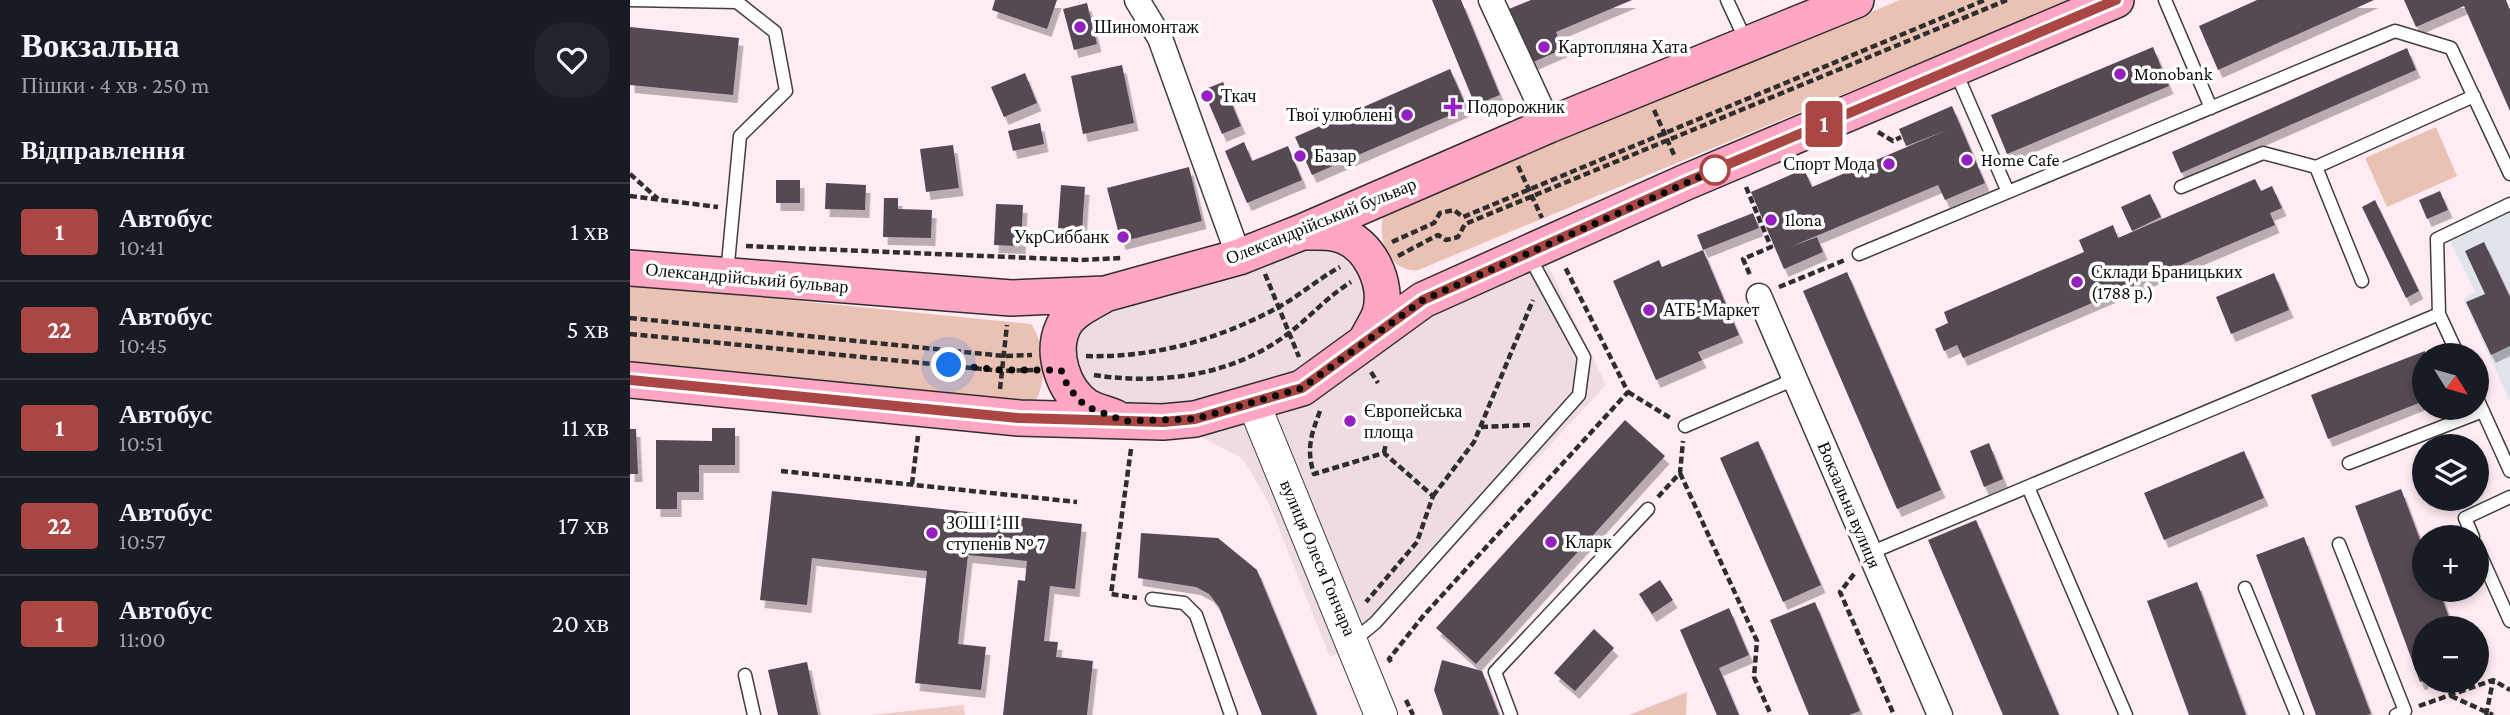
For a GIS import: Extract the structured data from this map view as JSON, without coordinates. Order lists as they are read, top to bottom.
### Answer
{
  "streets": {
    "main road": ["Олександрійський бульвар"],
    "street": ["Вокзальна вулиця", "вулиця Олеся Гончара"]
  },
  "places": {
    "other": [
      "Шиномонтаж",
      "Картопляна Хата",
      "Monobank",
      "Ткач",
      "Твої улюблені",
      "Базар",
      "Home Cafe",
      "Спорт Мода",
      "Ilona",
      "УкрСиббанк",
      "Склади Браницьких (1788 р.)",
      "АТБ-Маркет",
      "Європейська площа",
      "ЗОШ І-ІІІ ступенів № 7",
      "Кларк"
    ],
    "health": ["Подорожник"]
  },
  "lines": ["bus line 1"],
  "north": "bottom right",
  "page": {
    "heading": [
      ["Вокзальна", "Пішки · 4 хв · 250 m"],
      "Відправлення"
    ],
    "on_map": "1",
    "list": [
      {
        "mark": "1",
        "name": "Автобус",
        "note": "10:41",
        "value": "1 хв"
      },
      {
        "mark": "22",
        "name": "Автобус",
        "note": "10:45",
        "value": "5 хв"
      },
      {
        "mark": "1",
        "name": "Автобус",
        "note": "10:51",
        "value": "11 хв"
      },
      {
        "mark": "22",
        "name": "Автобус",
        "note": "10:57",
        "value": "17 хв"
      },
      {
        "mark": "1",
        "name": "Автобус",
        "note": "11:00",
        "value": "20 хв"
      }
    ],
    "map_buttons": ["+", "−"]
  }
}
